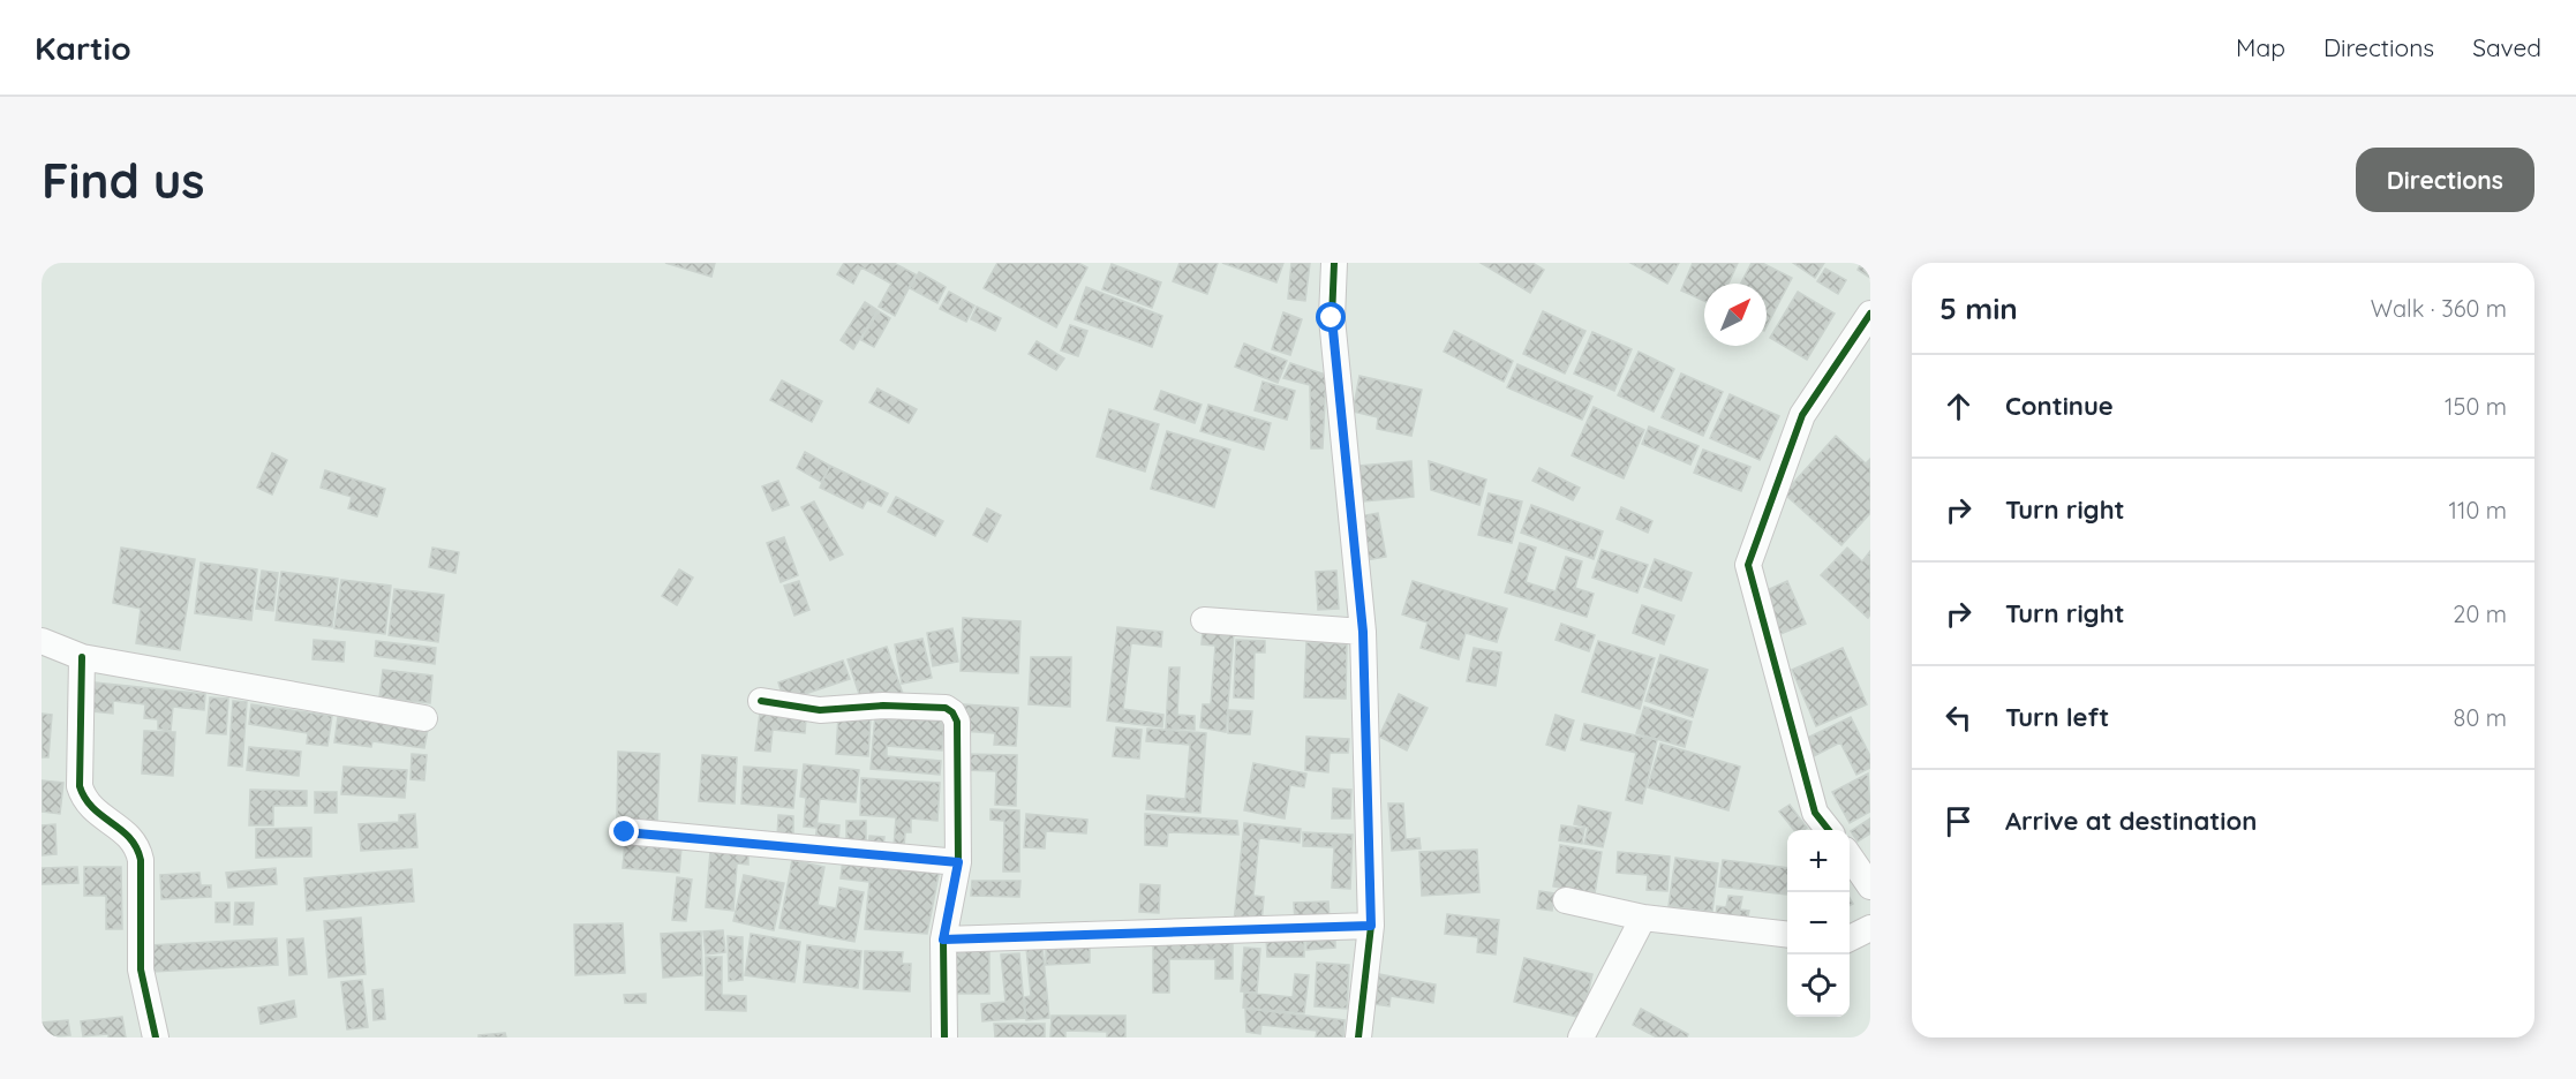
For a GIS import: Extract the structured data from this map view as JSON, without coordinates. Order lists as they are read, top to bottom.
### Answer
{
  "north": "top right",
  "page": {
    "header": "Kartio",
    "nav": ["Map", "Directions", "Saved"],
    "buttons": "Directions",
    "title": "Find us",
    "heading": ["5 min", "Walk · 360 m"],
    "list": [
      ["Continue", "150 m"],
      ["Turn right", "110 m"],
      ["Turn right", "20 m"],
      ["Turn left", "80 m"],
      "Arrive at destination"
    ],
    "map_buttons": ["+", "−"]
  }
}
